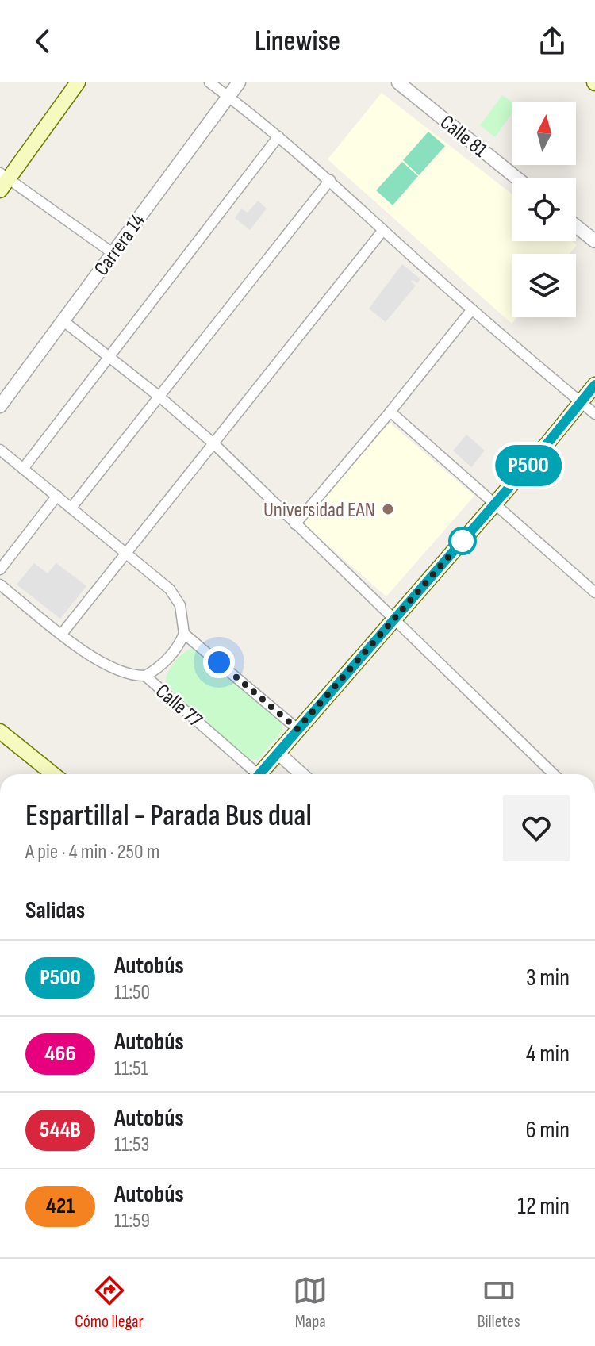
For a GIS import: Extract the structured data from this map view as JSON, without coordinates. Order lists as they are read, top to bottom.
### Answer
{
  "streets": {
    "street": ["Calle 81", "Carrera 14", "Calle 77"]
  },
  "places": ["Universidad EAN"],
  "lines": ["bus line P500"],
  "north": "top",
  "page": {
    "header": "Linewise",
    "on_map": "P500",
    "heading": [
      ["Espartillal - Parada Bus dual", "A pie · 4 min · 250 m"],
      "Salidas"
    ],
    "list": [
      {
        "mark": "P500",
        "name": "Autobús",
        "note": "11:50",
        "value": "3 min"
      },
      {
        "mark": "466",
        "name": "Autobús",
        "note": "11:51",
        "value": "4 min"
      },
      {
        "mark": "544B",
        "name": "Autobús",
        "note": "11:53",
        "value": "6 min"
      },
      {
        "mark": "421",
        "name": "Autobús",
        "note": "11:59",
        "value": "12 min"
      }
    ],
    "tabs": ["Cómo llegar", "Mapa", "Billetes"]
  }
}
